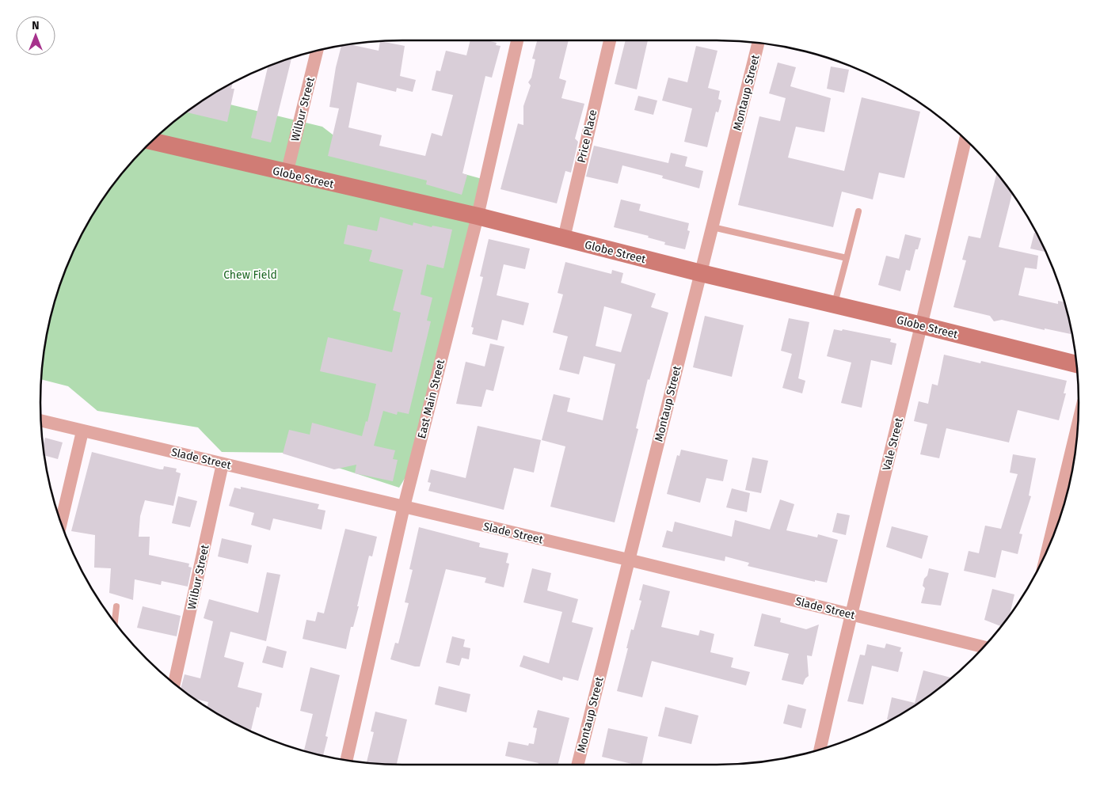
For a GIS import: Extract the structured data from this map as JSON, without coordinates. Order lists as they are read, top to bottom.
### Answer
{
  "streets": {
    "main road": ["Globe Street"],
    "street": [
      "Montaup Street",
      "Wilbur Street",
      "Price Place",
      "East Main Street",
      "Vale Street",
      "Slade Street"
    ]
  },
  "crossings": [
    ["Montaup Street", "Globe Street"],
    ["Montaup Street", "Slade Street"],
    ["Wilbur Street", "Globe Street"],
    ["Wilbur Street", "Slade Street"],
    ["Price Place", "Globe Street"],
    ["Globe Street", "East Main Street"],
    ["Globe Street", "Vale Street"],
    ["East Main Street", "Slade Street"],
    ["Vale Street", "Slade Street"]
  ],
  "parks": ["Chew Field"],
  "north": "top"
}
